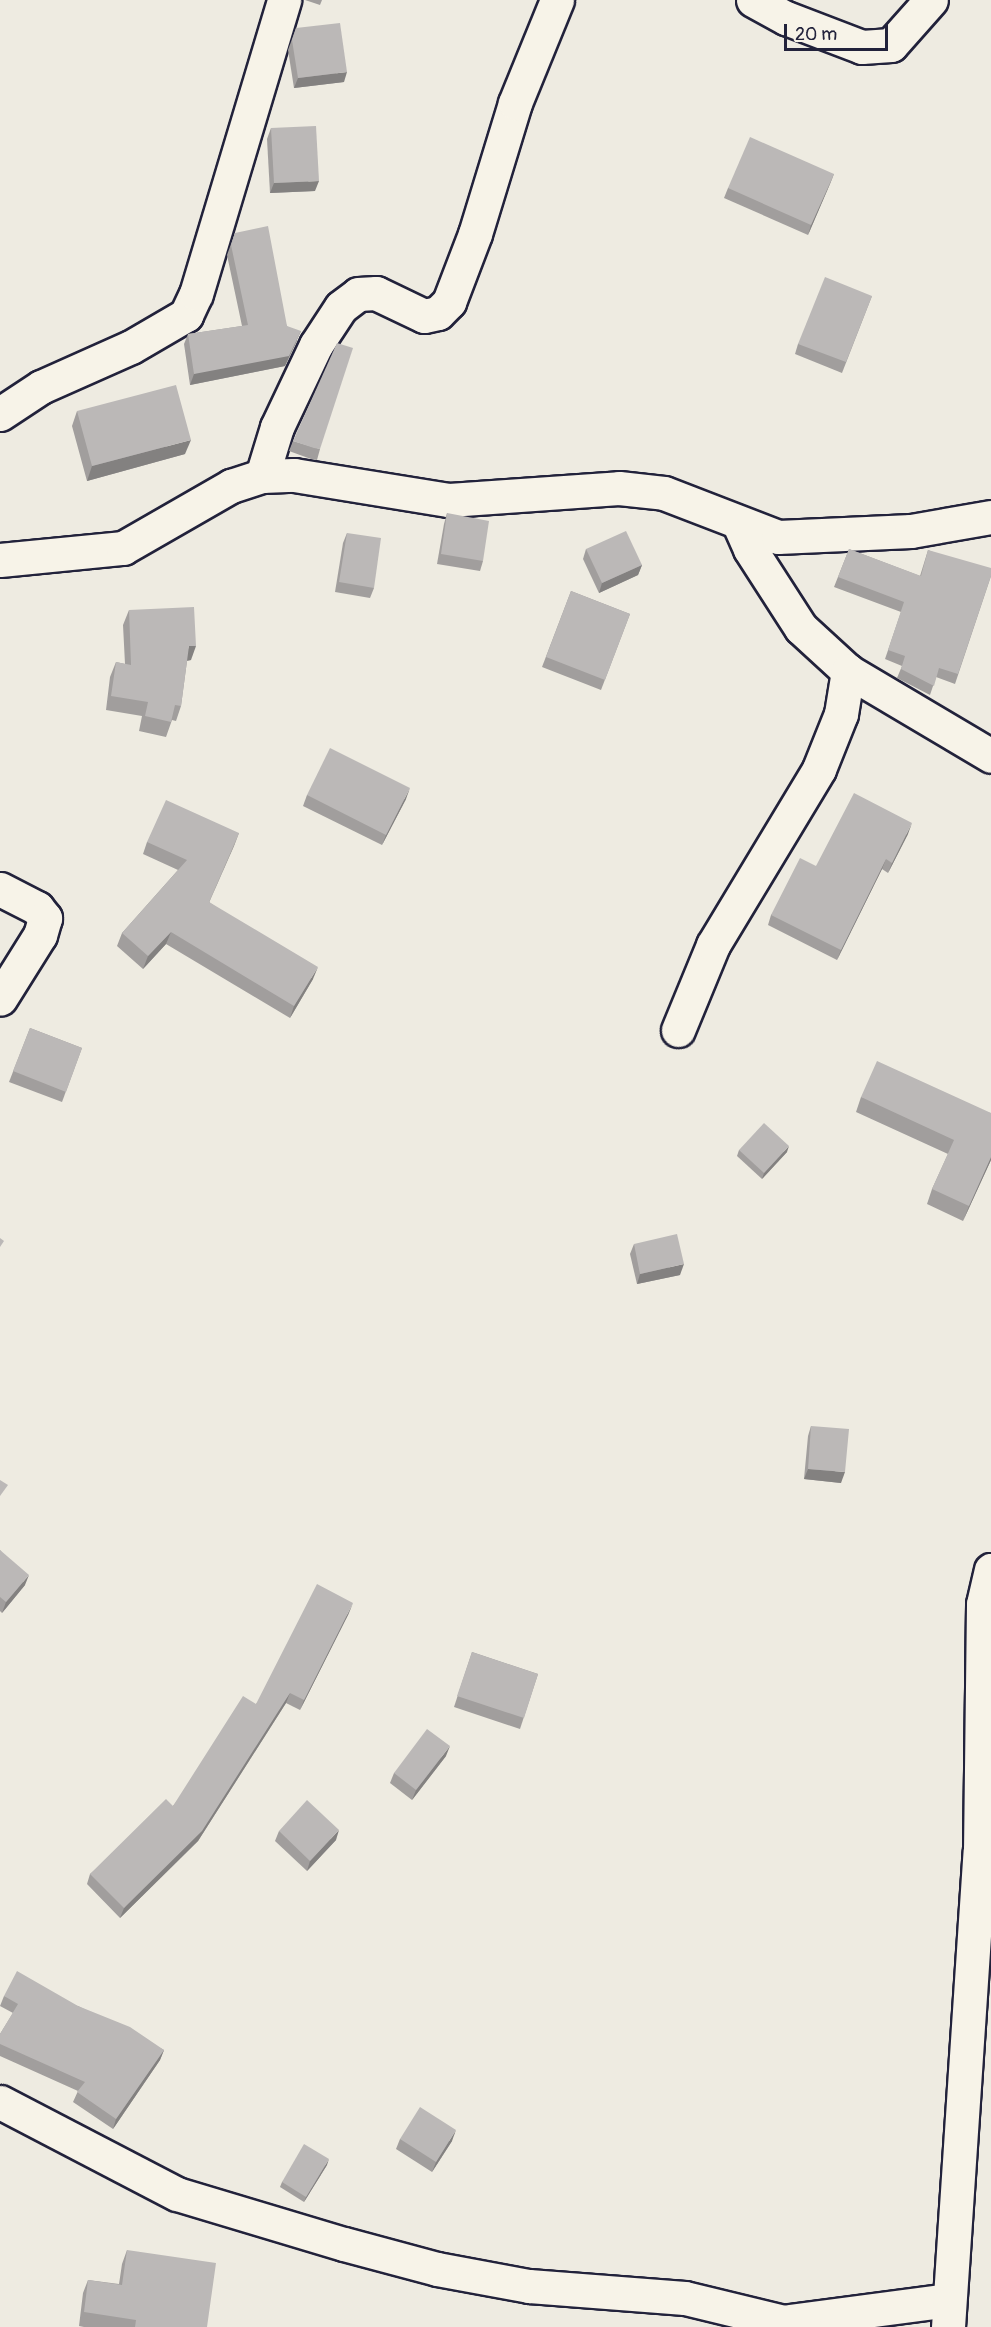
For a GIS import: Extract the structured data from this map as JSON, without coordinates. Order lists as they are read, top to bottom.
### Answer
{
  "scale_bar": "20 m"
}
